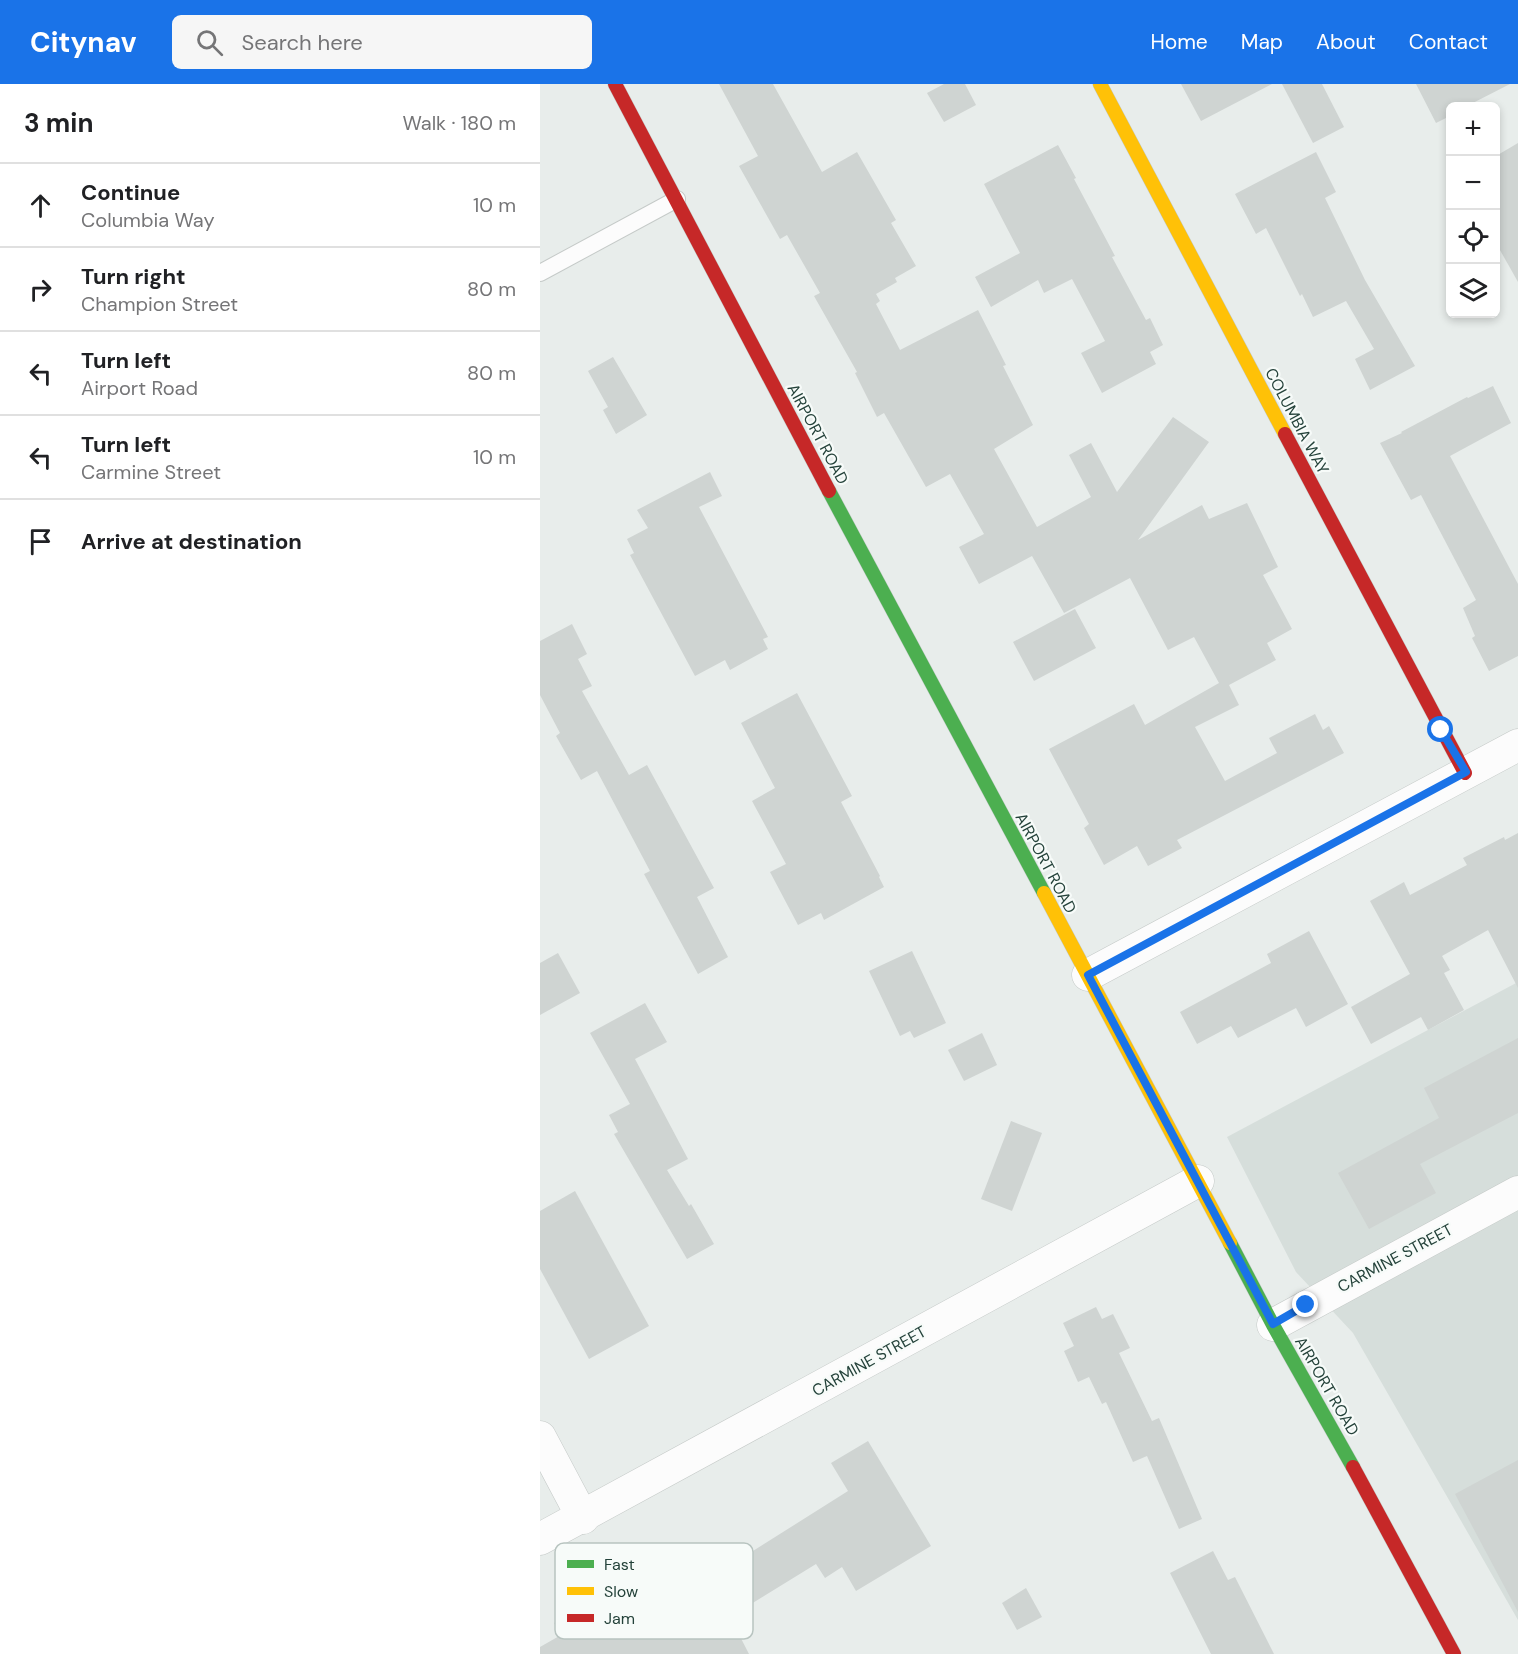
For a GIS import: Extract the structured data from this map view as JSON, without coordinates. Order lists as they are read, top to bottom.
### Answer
{
  "streets": {
    "street": ["COLUMBIA WAY", "AIRPORT ROAD", "CARMINE STREET"]
  },
  "crossings": [
    ["AIRPORT ROAD", "CARMINE STREET"]
  ],
  "legend": ["Fast", "Slow", "Jam"],
  "page": {
    "header": "Citynav",
    "search": "Search here",
    "nav": [
      "Home",
      "Map",
      "About",
      "Contact"
    ],
    "heading": ["3 min", "Walk · 180 m"],
    "map_buttons": ["+", "−"],
    "list": [
      ["Continue", "Columbia Way", "10 m"],
      ["Turn right", "Champion Street", "80 m"],
      ["Turn left", "Airport Road", "80 m"],
      ["Turn left", "Carmine Street", "10 m"],
      "Arrive at destination"
    ]
  }
}
